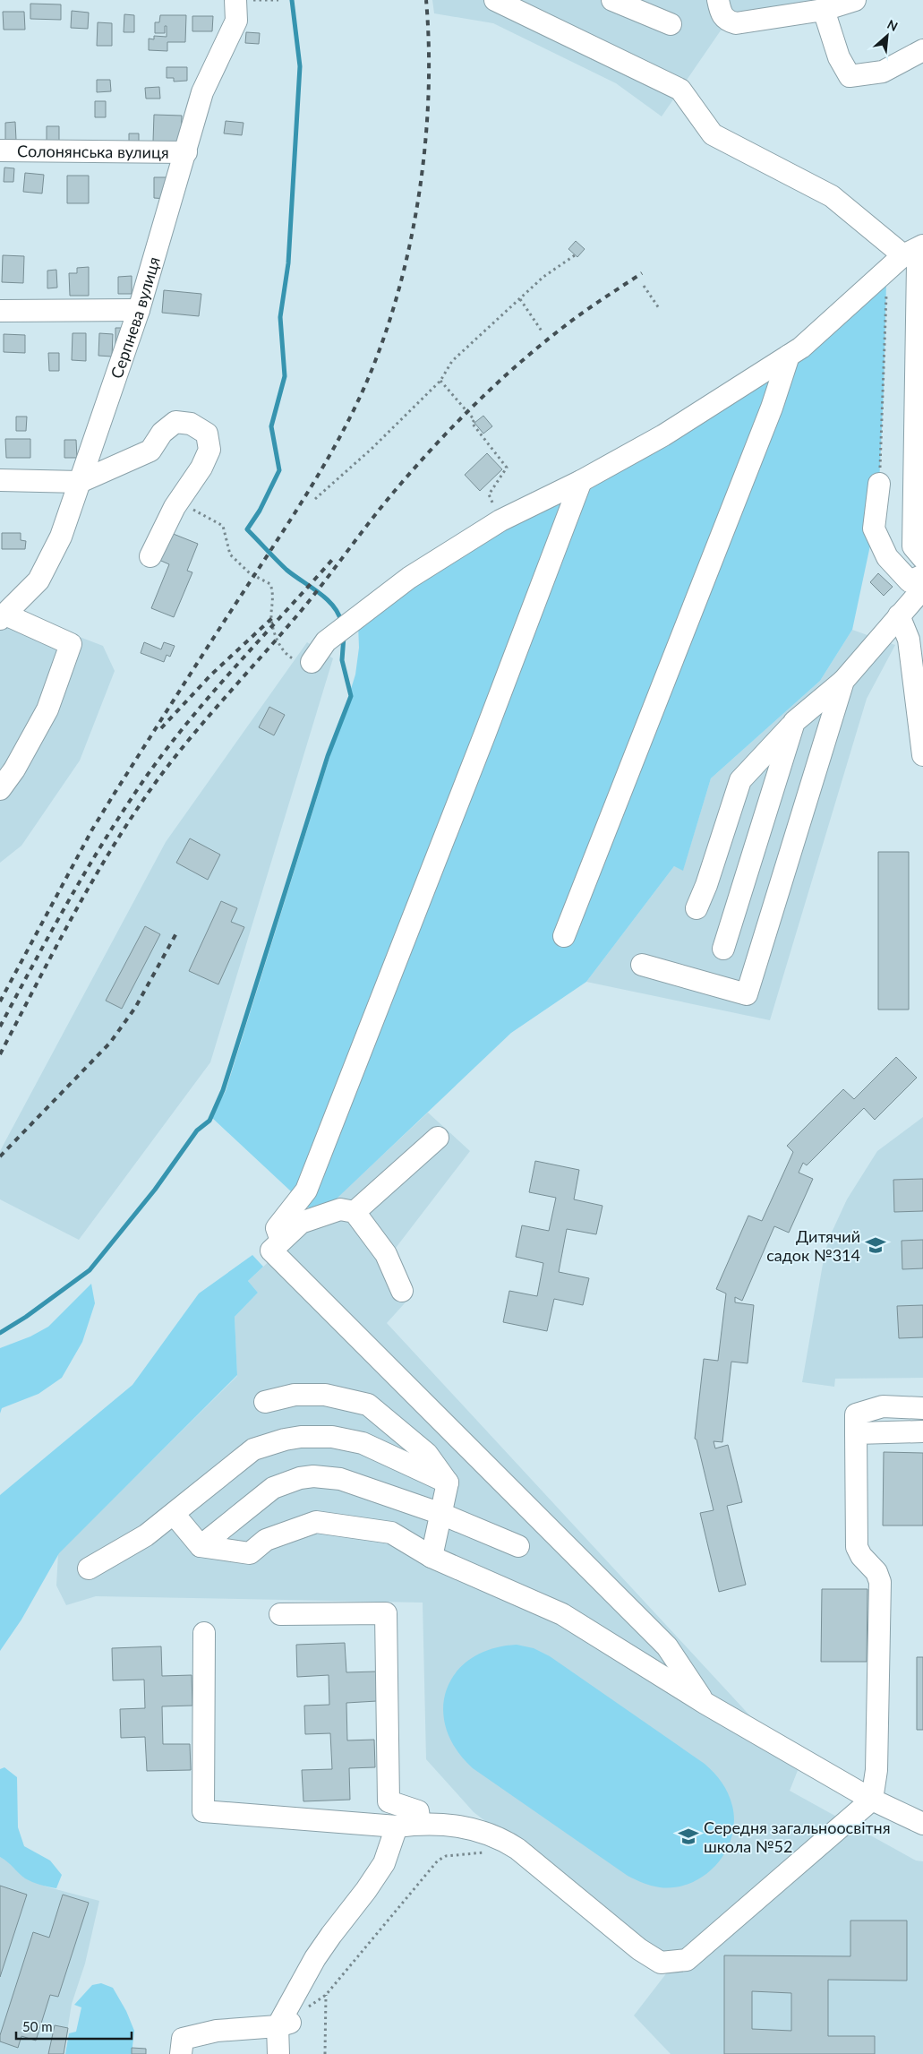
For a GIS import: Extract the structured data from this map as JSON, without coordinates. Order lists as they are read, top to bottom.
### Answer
{
  "streets": {
    "street": ["Солонянська вулиця", "Серпнева вулиця"]
  },
  "crossings": [
    ["Солонянська вулиця", "Серпнева вулиця"]
  ],
  "places": {
    "school or university": ["Дитячий садок №314", "Середня загальноосвітня школа №52"]
  },
  "scale_bar": "50 m",
  "north": "top right"
}
